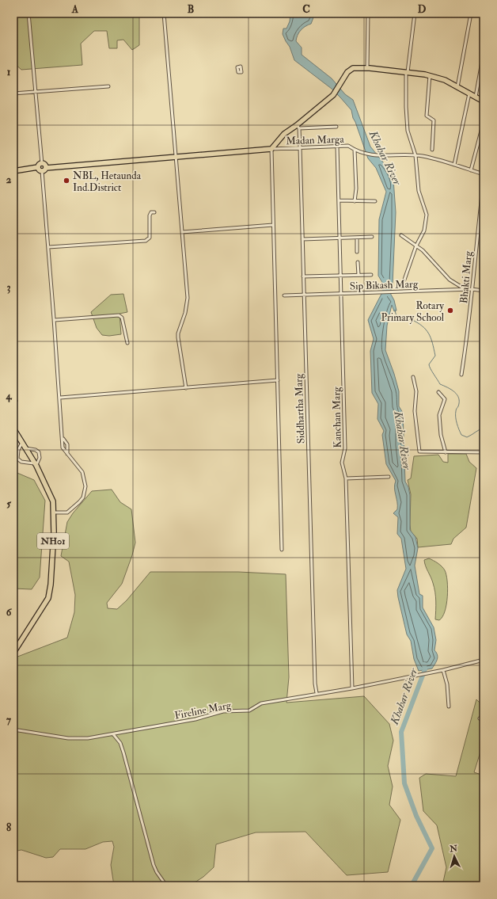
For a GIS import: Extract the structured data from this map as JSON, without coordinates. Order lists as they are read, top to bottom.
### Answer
{
  "streets": {
    "highway": ["NH01"],
    "street": [
      "Madan Marga",
      "Bhakti Marg",
      "Sip Bikash Marg",
      "Siddhartha Marg",
      "Kanchan Marg",
      "Fireline Marg"
    ]
  },
  "crossings": [
    ["Madan Marga", "Siddhartha Marg"],
    ["Madan Marga", "Kanchan Marg"],
    ["Bhakti Marg", "Sip Bikash Marg"],
    ["Sip Bikash Marg", "Siddhartha Marg"],
    ["Sip Bikash Marg", "Kanchan Marg"],
    ["Siddhartha Marg", "Fireline Marg"],
    ["Kanchan Marg", "Fireline Marg"]
  ],
  "water": ["Khahar River"],
  "places": ["NBL, Hetaunda Ind.District", "Rotary Primary School"],
  "north": "top",
  "grid": {
    "columns": [
      "A",
      "B",
      "C",
      "D"
    ],
    "rows": [
      "1",
      "2",
      "3",
      "4",
      "5",
      "6",
      "7",
      "8"
    ]
  }
}
